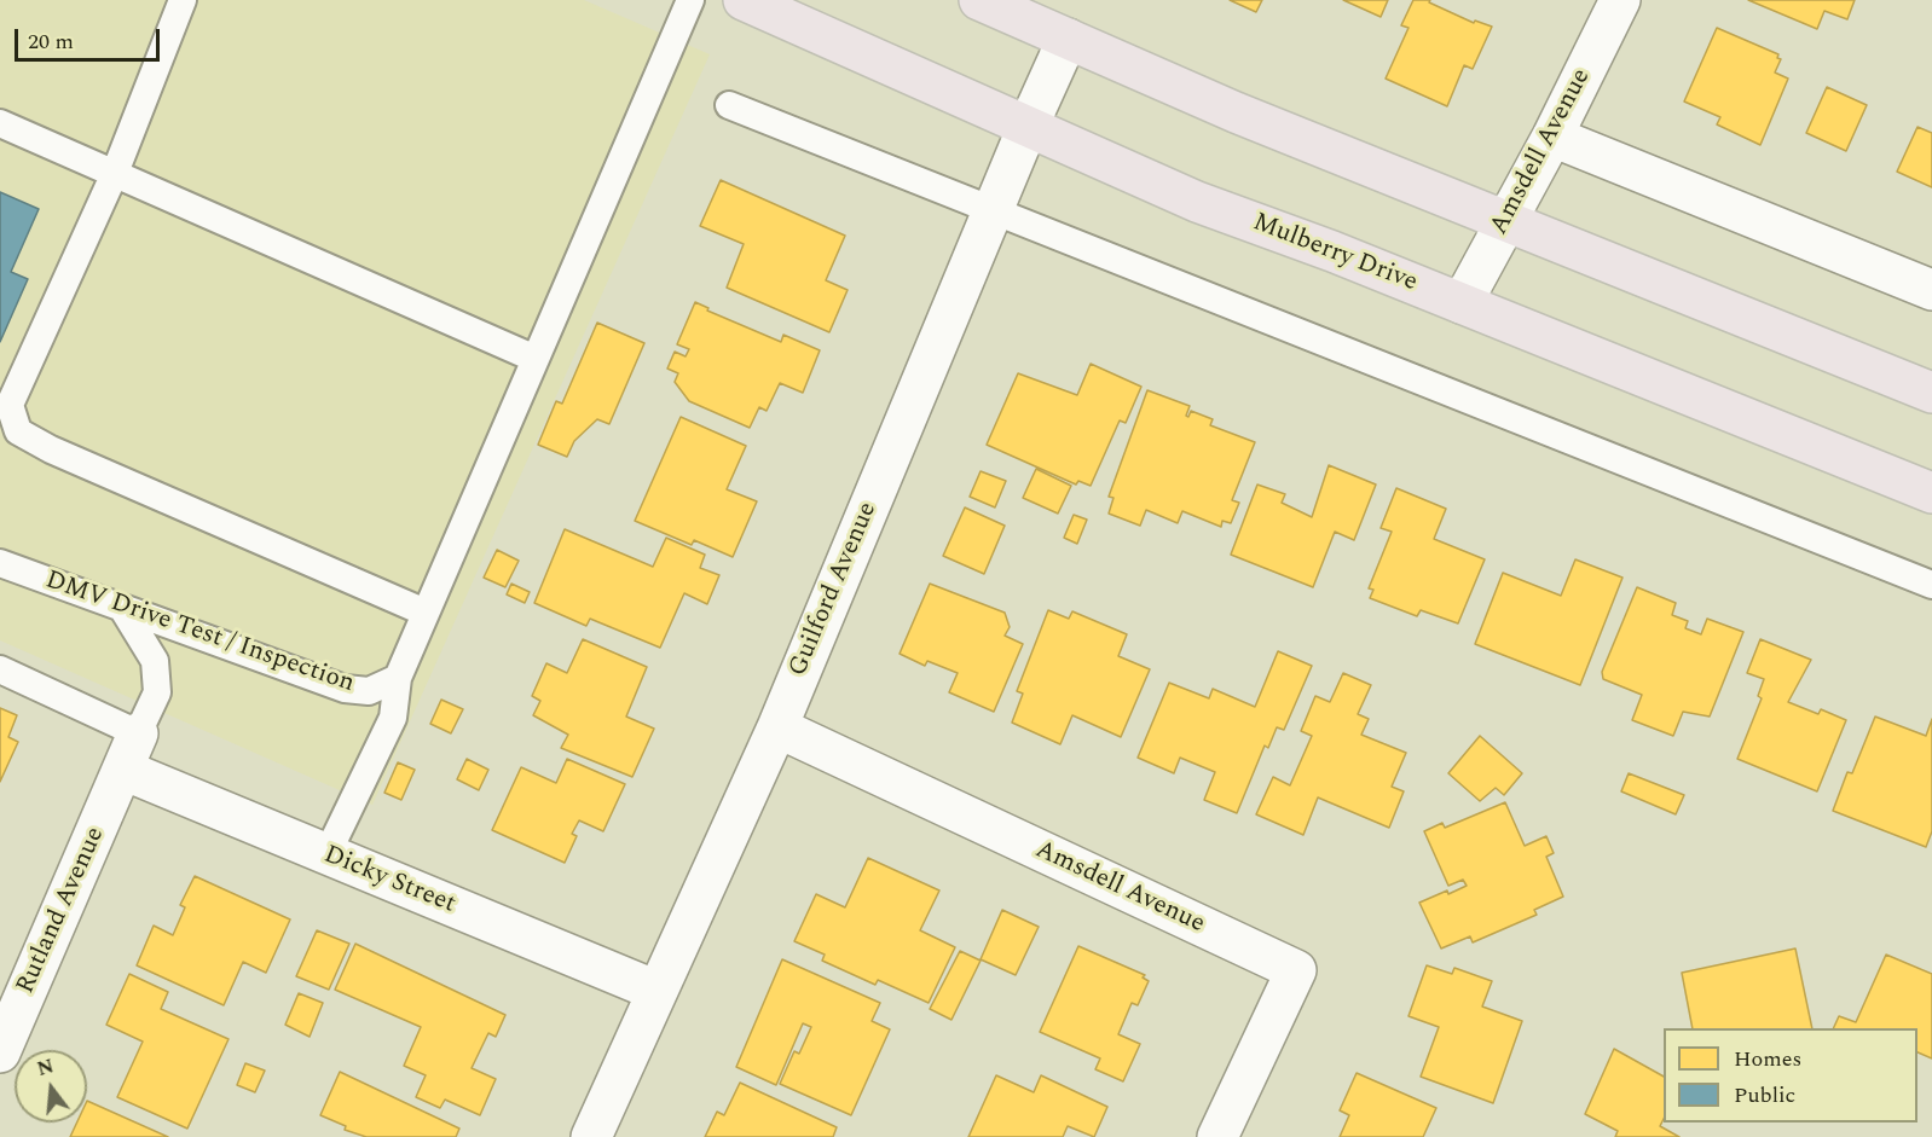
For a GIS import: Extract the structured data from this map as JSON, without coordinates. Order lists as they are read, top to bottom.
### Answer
{
  "streets": {
    "main road": ["Mulberry Drive"],
    "street": [
      "Amsdell Avenue",
      "Guilford Avenue",
      "Dicky Street",
      "Rutland Avenue"
    ],
    "lane": ["DMV Drive Test / Inspection"]
  },
  "crossings": [
    ["Amsdell Avenue", "Mulberry Drive"],
    ["Amsdell Avenue", "Guilford Avenue"],
    ["Mulberry Drive", "Guilford Avenue"],
    ["Guilford Avenue", "Dicky Street"],
    ["Dicky Street", "Rutland Avenue"]
  ],
  "legend": ["Homes", "Public"],
  "scale_bar": "20 m",
  "north": "top"
}
